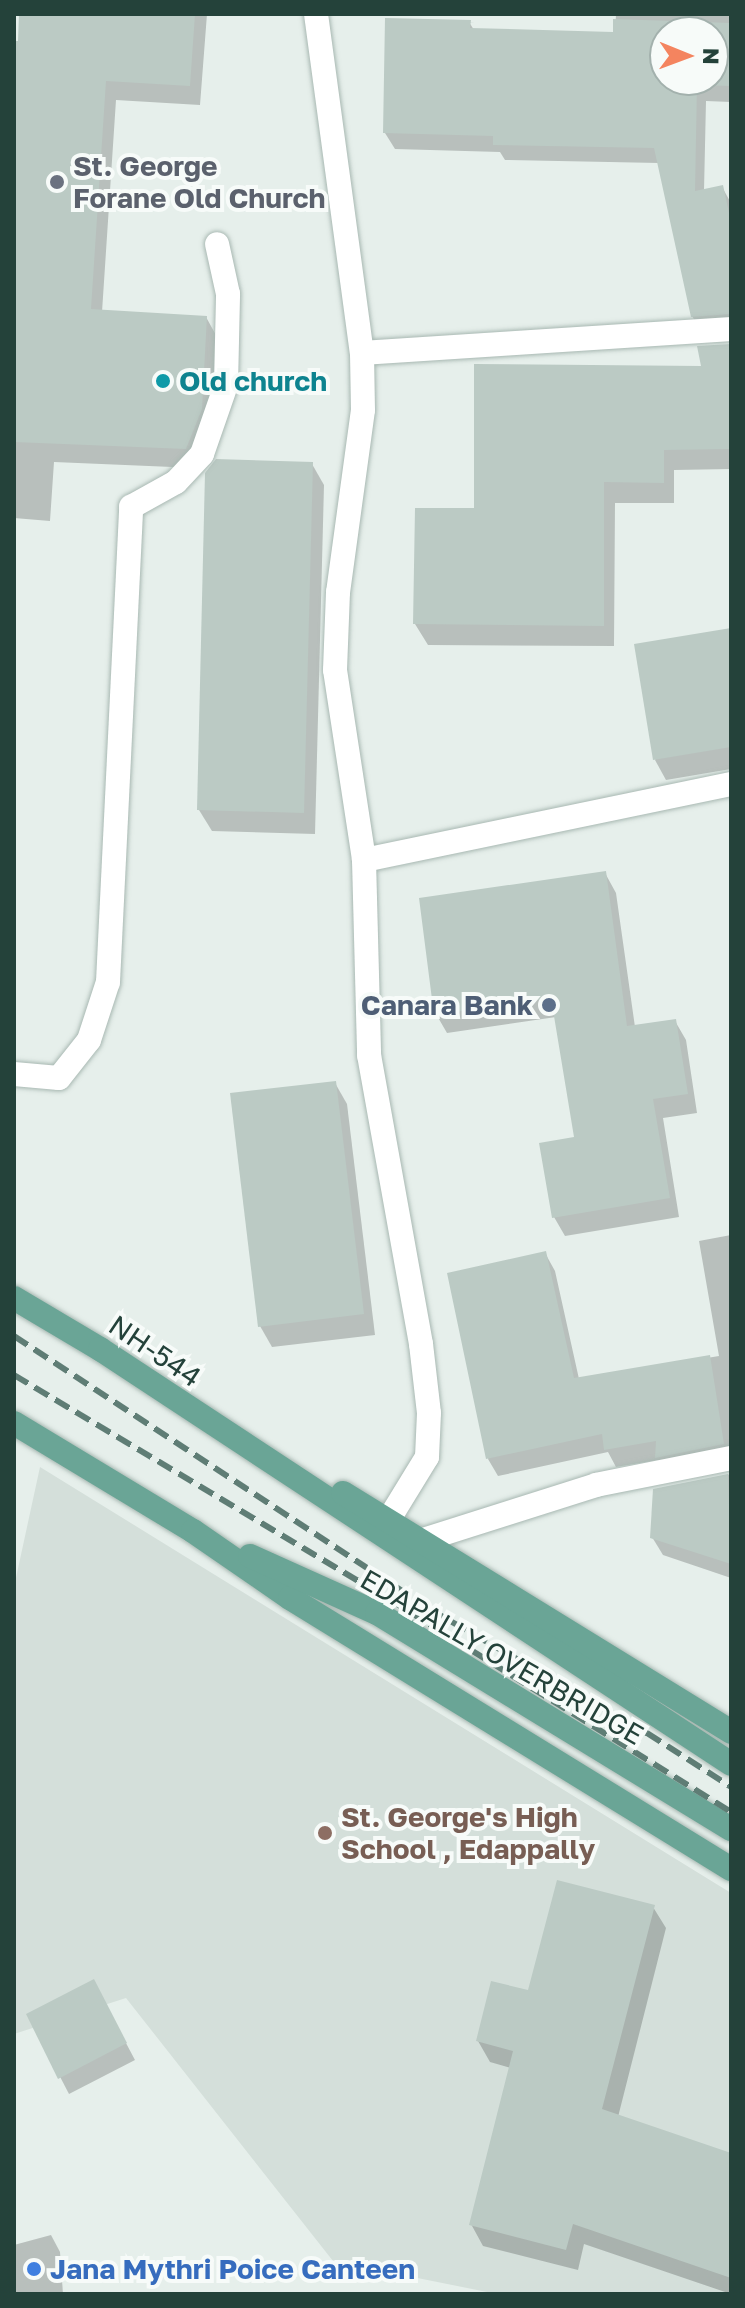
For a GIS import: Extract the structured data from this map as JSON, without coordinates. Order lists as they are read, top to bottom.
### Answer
{
  "streets": {
    "main road": ["NH-544", "EDAPALLY OVERBRIDGE"]
  },
  "crossings": [
    ["NH-544", "EDAPALLY OVERBRIDGE"]
  ],
  "places": [
    "St. George Forane Old Church",
    "Old church",
    "Canara Bank",
    "St. George's High School , Edappally",
    "Jana Mythri Poice Canteen"
  ],
  "north": "right"
}
